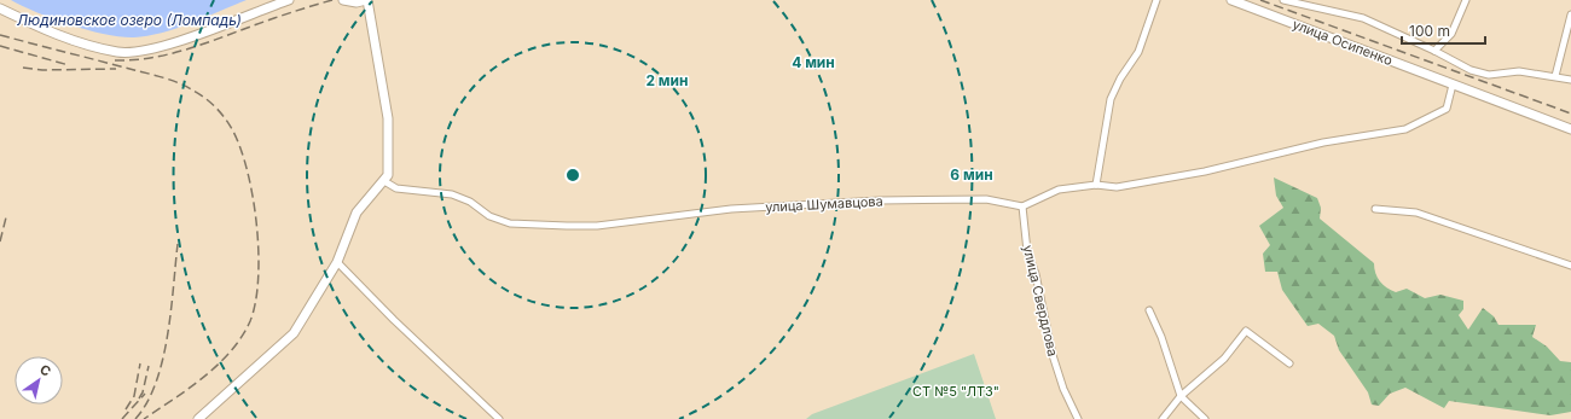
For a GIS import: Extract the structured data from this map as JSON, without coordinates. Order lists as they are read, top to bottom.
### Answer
{
  "streets": {
    "street": ["улица Осипенко", "улица Шумавцова", "улица Свердлова"]
  },
  "crossings": [
    ["улица Шумавцова", "улица Свердлова"]
  ],
  "water": ["Людиновское озеро (Ломпадь)"],
  "parks": ["СТ №5 \"ЛТЗ\""],
  "scale_bar": "100 m",
  "north": "top right",
  "rings": ["4 мин", "2 мин", "6 мин"]
}
